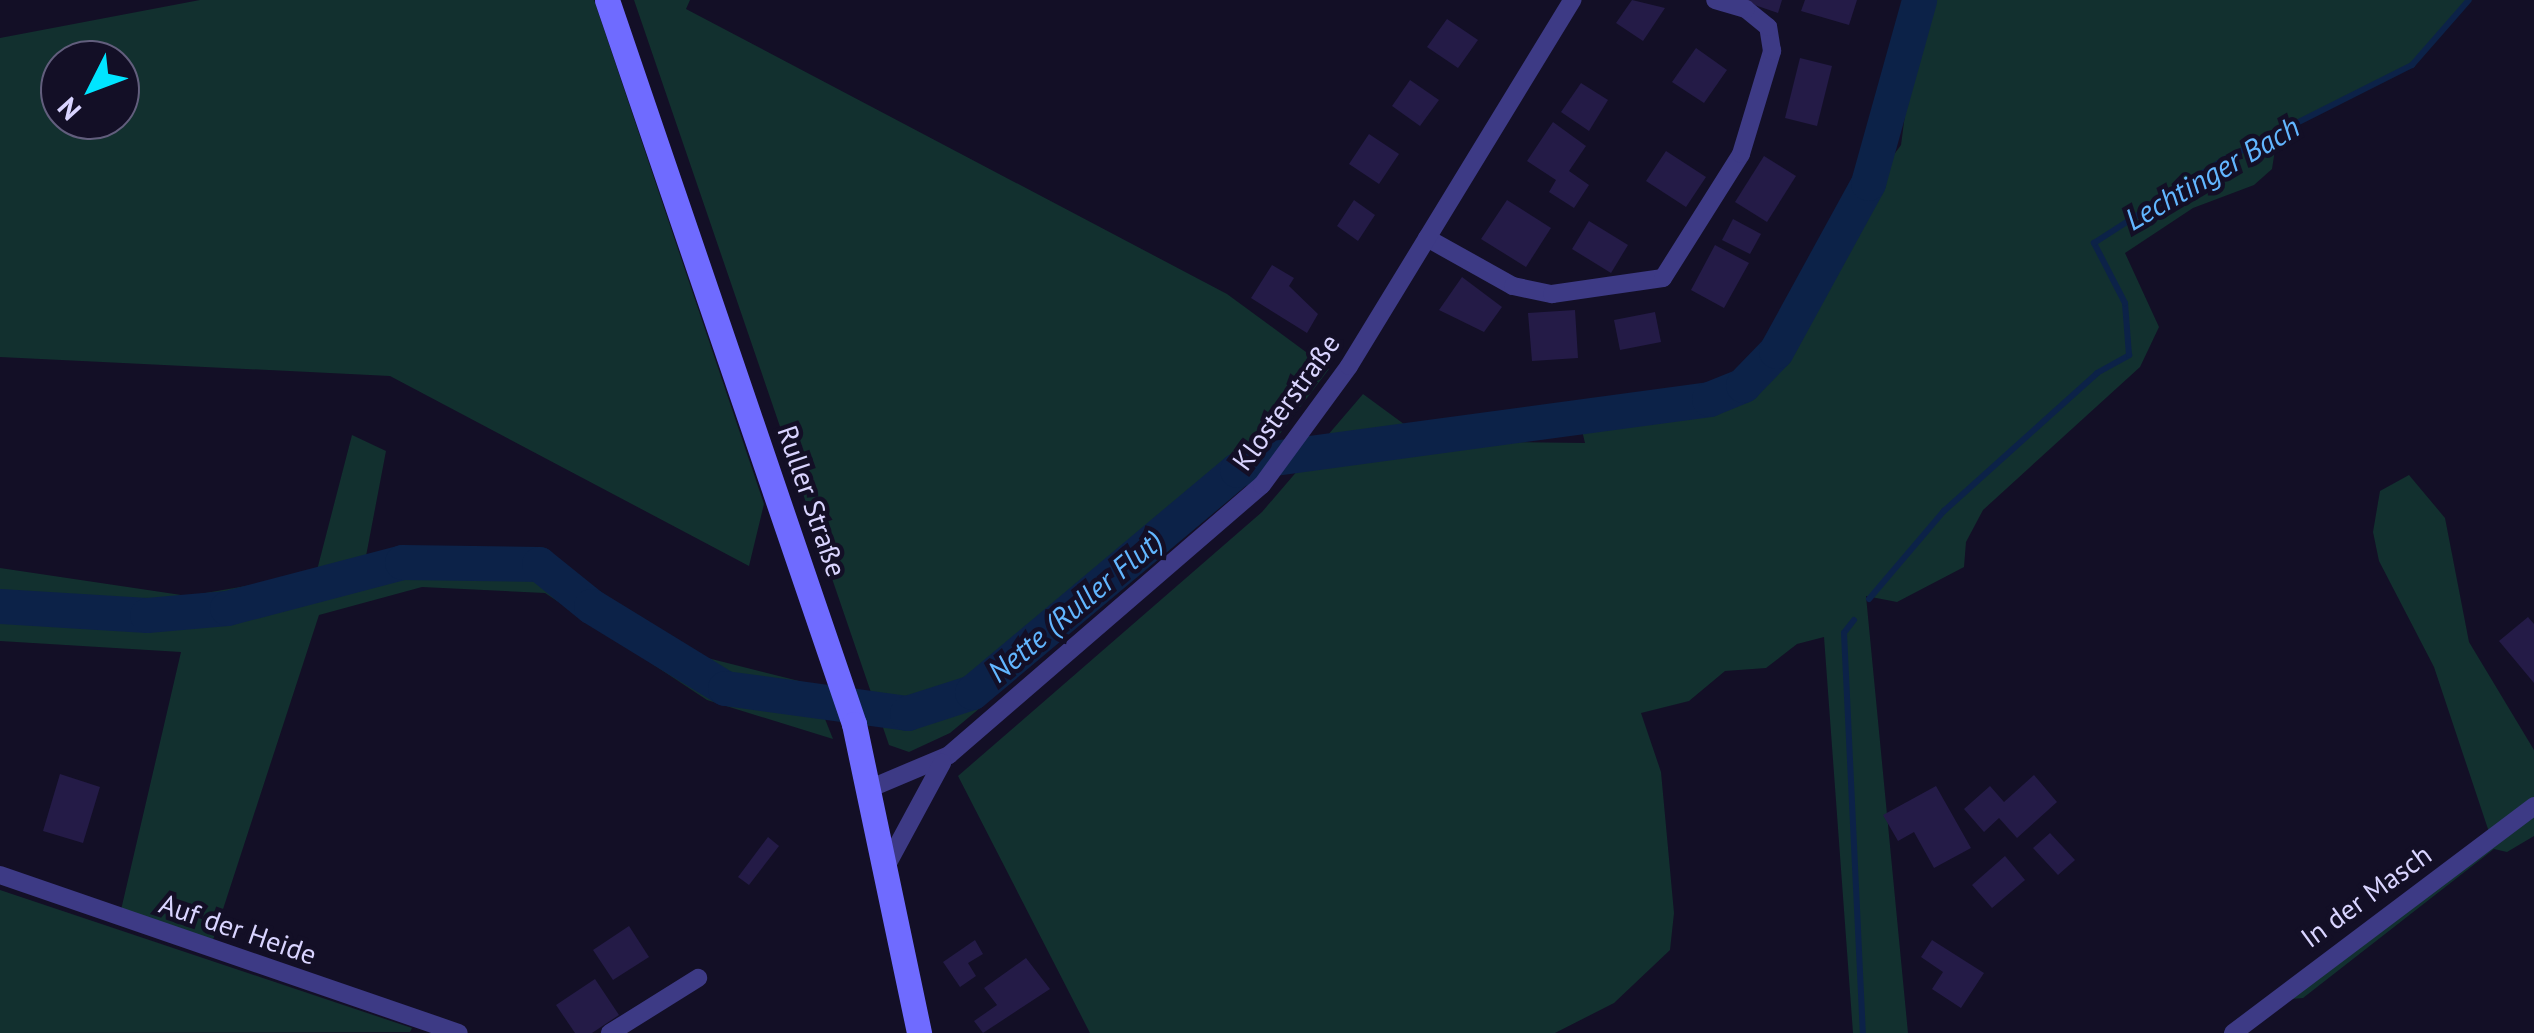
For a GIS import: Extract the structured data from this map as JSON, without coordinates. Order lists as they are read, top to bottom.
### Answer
{
  "streets": {
    "main road": ["Ruller Straße"],
    "street": ["Klosterstraße", "In der Masch", "Auf der Heide"]
  },
  "crossings": [
    ["Klosterstraße", "Ruller Straße"]
  ],
  "water": ["Lechtinger Bach", "Nette (Ruller Flut)"],
  "north": "bottom left"
}
